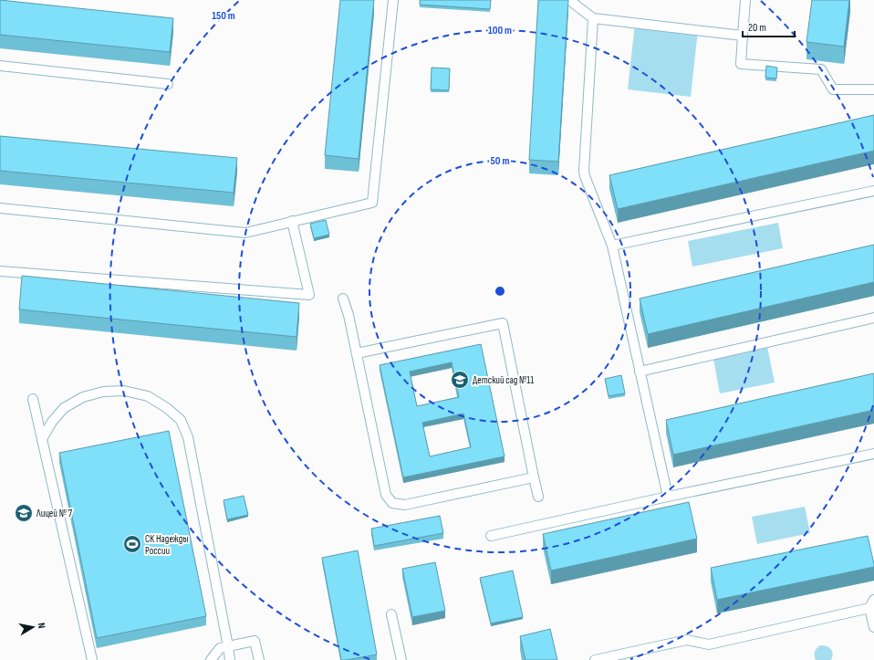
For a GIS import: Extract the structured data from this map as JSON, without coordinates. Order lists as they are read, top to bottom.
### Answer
{
  "places": {
    "school or university": ["Детский сад №11", "Лицей № 7"],
    "sports": ["СК Надежды России"]
  },
  "scale_bar": "20 m",
  "north": "right",
  "rings": ["150 m", "100 m", "50 m"]
}
